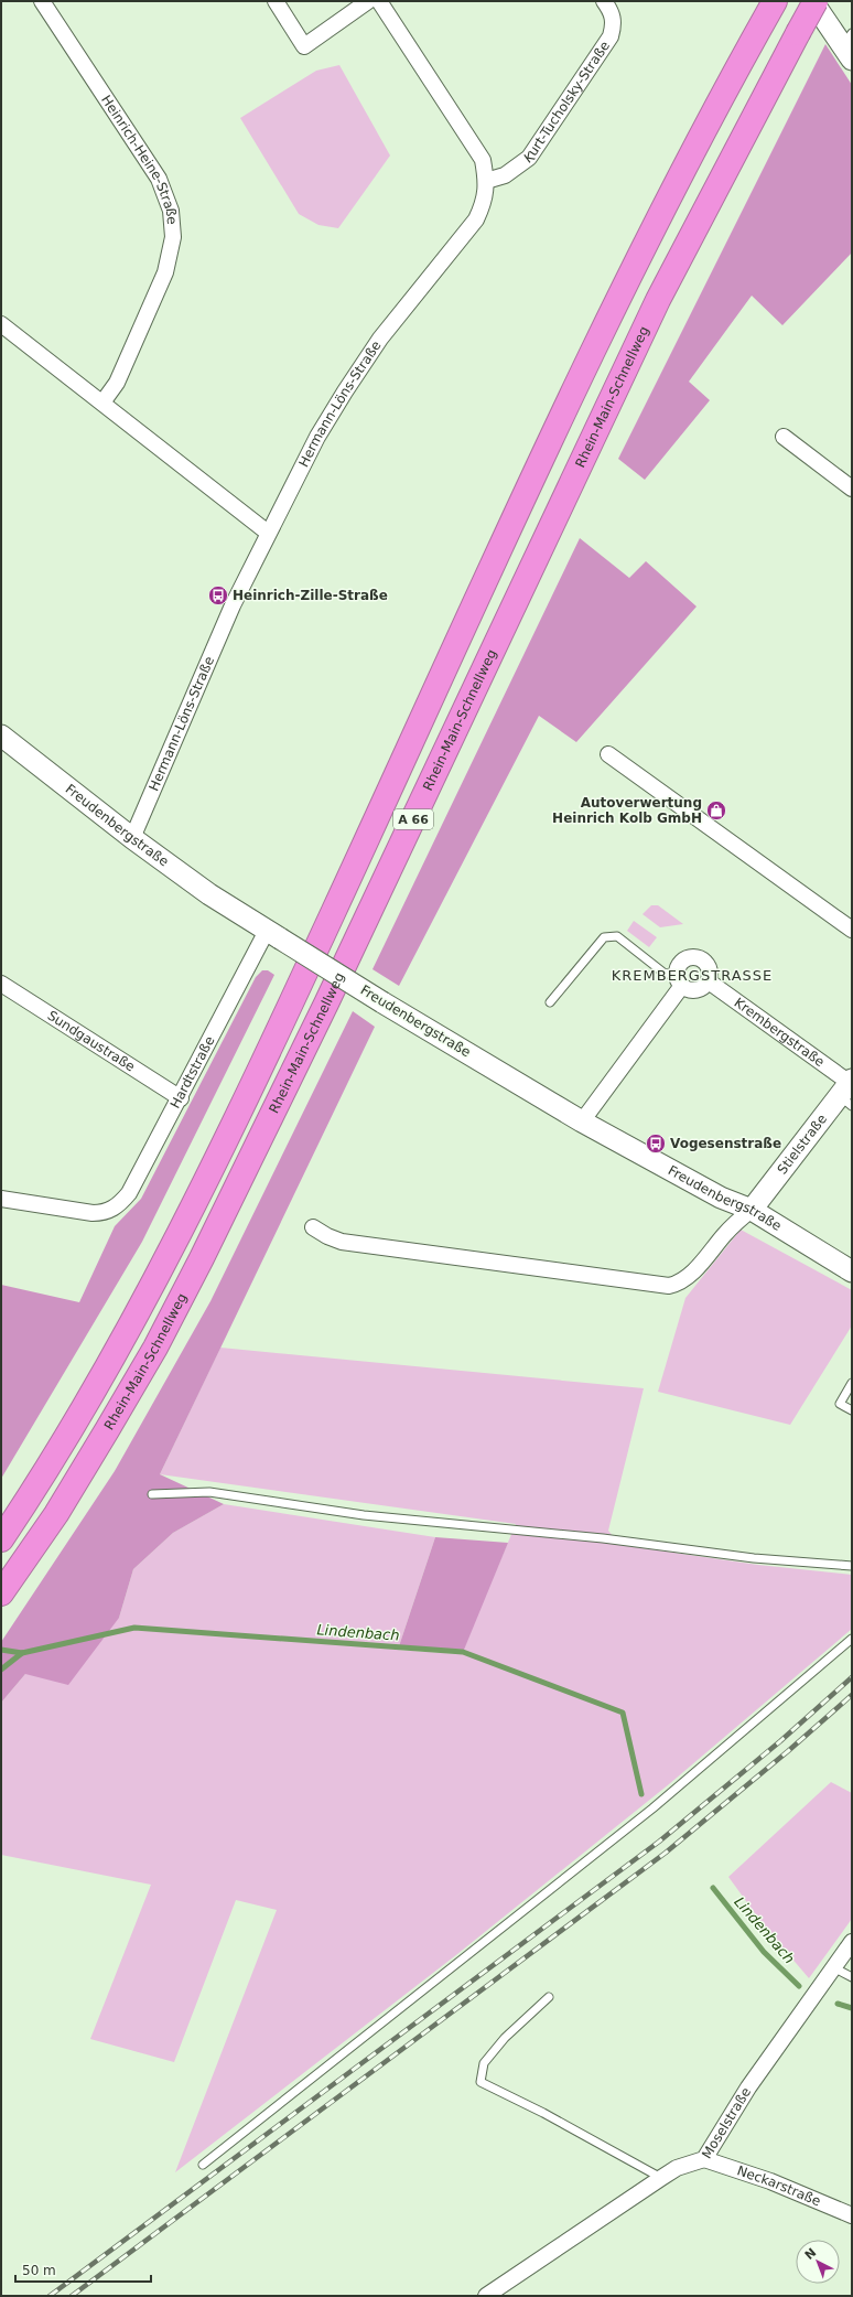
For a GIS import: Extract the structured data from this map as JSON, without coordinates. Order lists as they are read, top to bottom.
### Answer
{
  "streets": {
    "highway": ["Rhein-Main-Schnellweg", "A 66"],
    "street": [
      "Kurt-Tucholsky-Straße",
      "Heinrich-Heine-Straße",
      "Hermann-Löns-Straße",
      "Freudenbergstraße",
      "Krembergstraße",
      "Sundgaustraße",
      "Hardtstraße",
      "Stielstraße",
      "Moselstraße",
      "Neckarstraße"
    ]
  },
  "crossings": [
    ["Kurt-Tucholsky-Straße", "Hermann-Löns-Straße"],
    ["Hermann-Löns-Straße", "Freudenbergstraße"],
    ["Freudenbergstraße", "Hardtstraße"],
    ["Freudenbergstraße", "Stielstraße"],
    ["Krembergstraße", "Stielstraße"],
    ["Sundgaustraße", "Hardtstraße"],
    ["Moselstraße", "Neckarstraße"]
  ],
  "districts": ["KREMBERGSTRASSE"],
  "water": ["Lindenbach"],
  "places": {
    "bus stop": ["Heinrich-Zille-Straße", "Vogesenstraße"],
    "shop": ["Autoverwertung Heinrich Kolb GmbH"]
  },
  "scale_bar": "50 m",
  "north": "top left"
}
